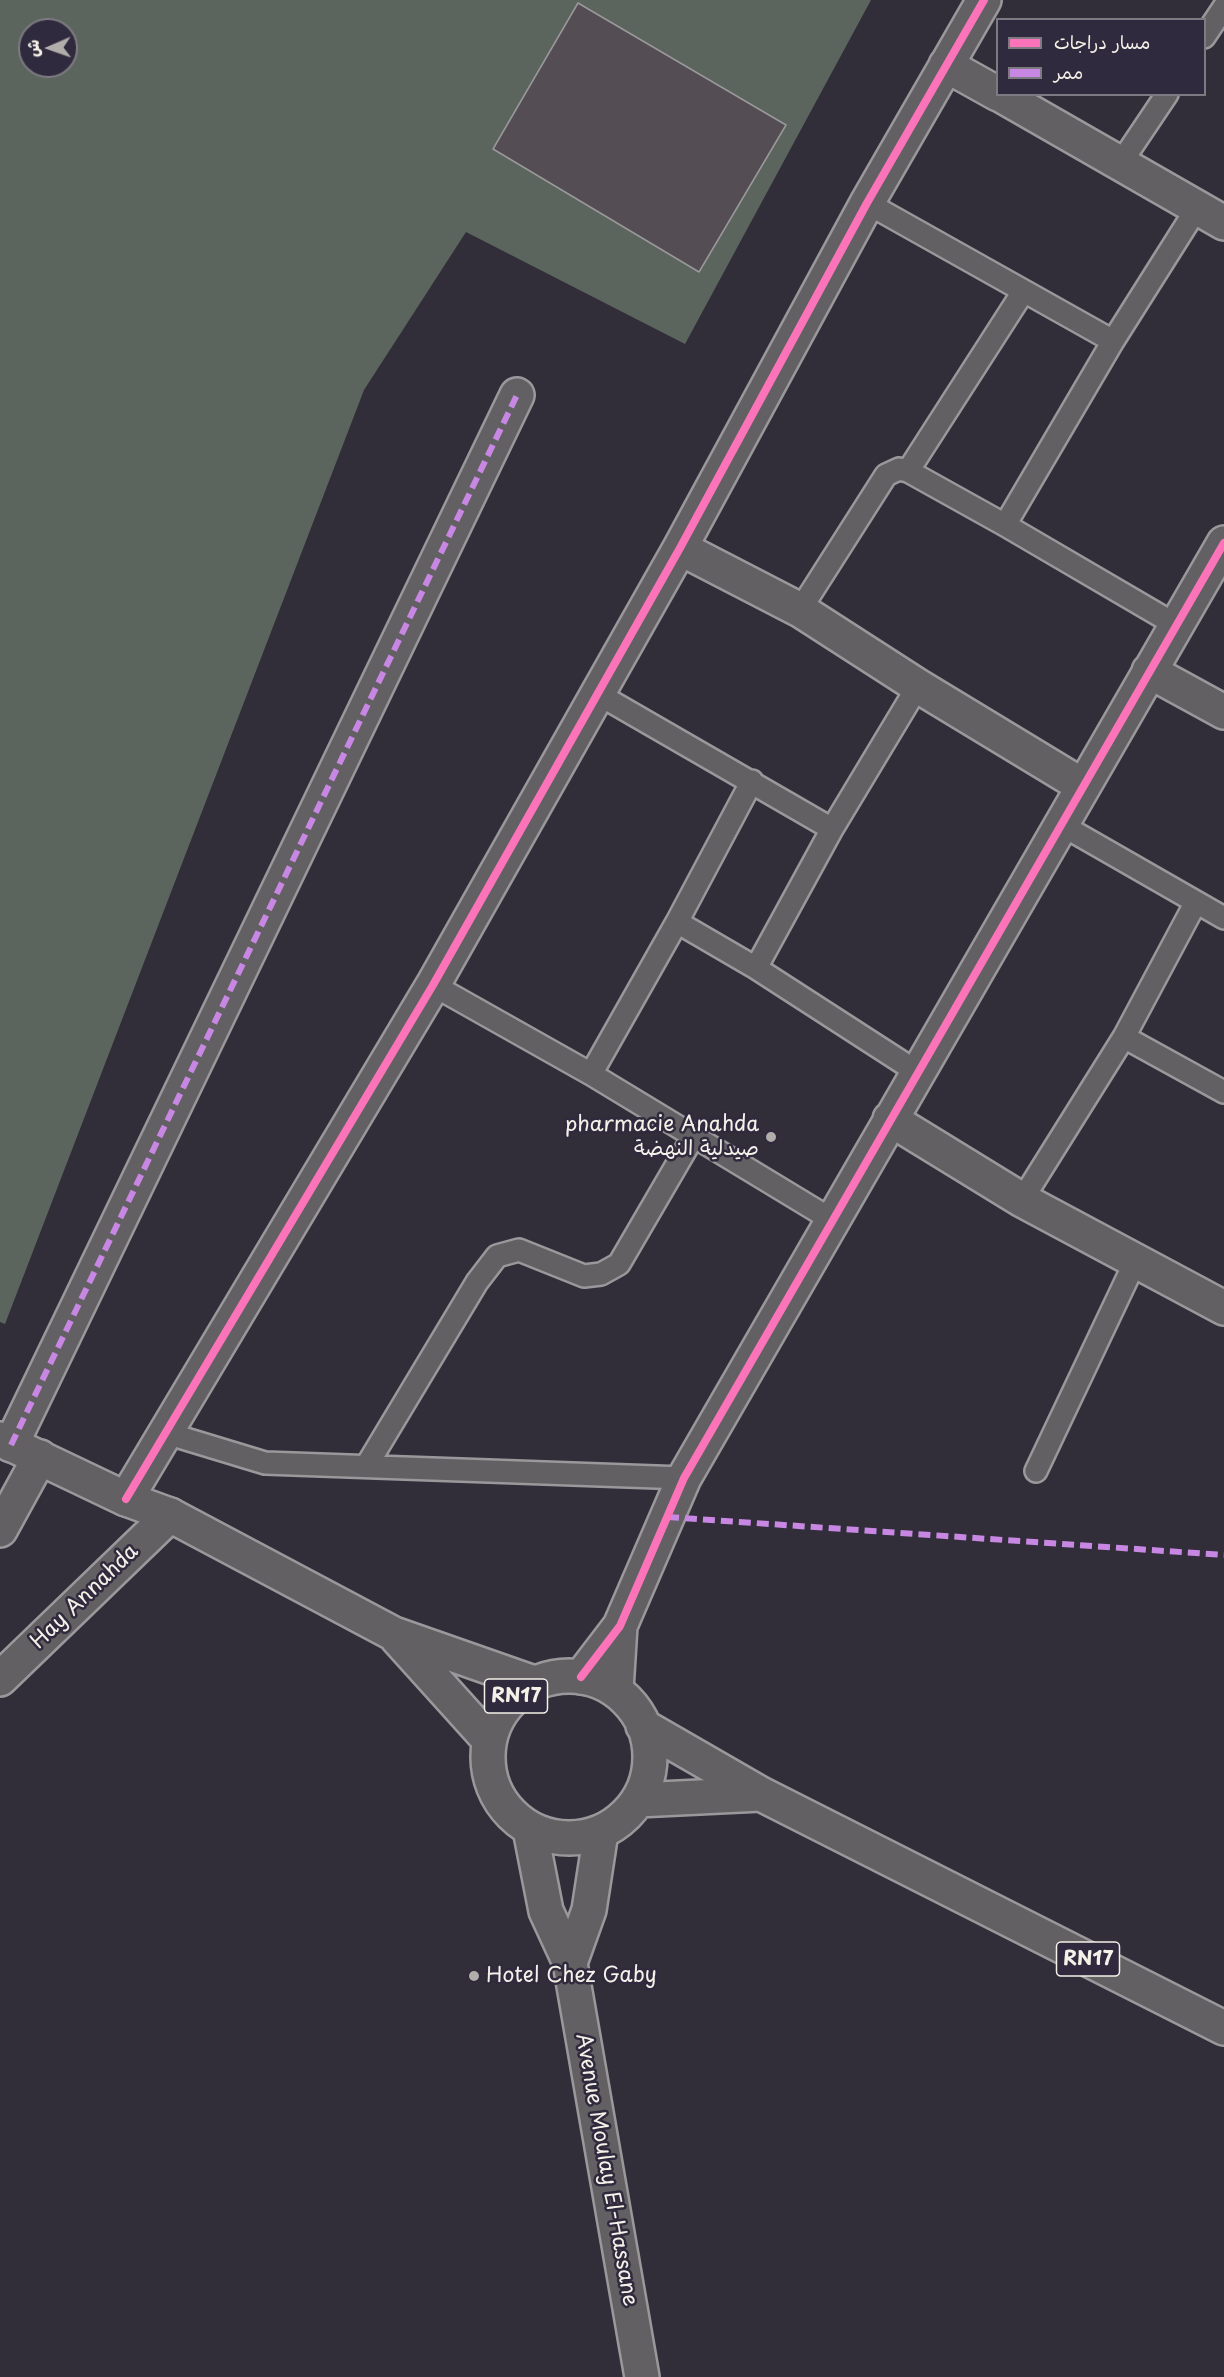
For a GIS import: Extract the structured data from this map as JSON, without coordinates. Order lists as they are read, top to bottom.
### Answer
{
  "streets": {
    "street": ["Hay Annahda", "RN17", "Avenue Moulay El-Hassane"]
  },
  "crossings": [
    ["Hay Annahda", "RN17"],
    ["RN17", "Avenue Moulay El-Hassane"]
  ],
  "places": ["pharmacie Anahda صيدلية النهضة", "Hotel Chez Gaby"],
  "legend": ["مسار دراجات", "ممر"],
  "north": "left"
}
